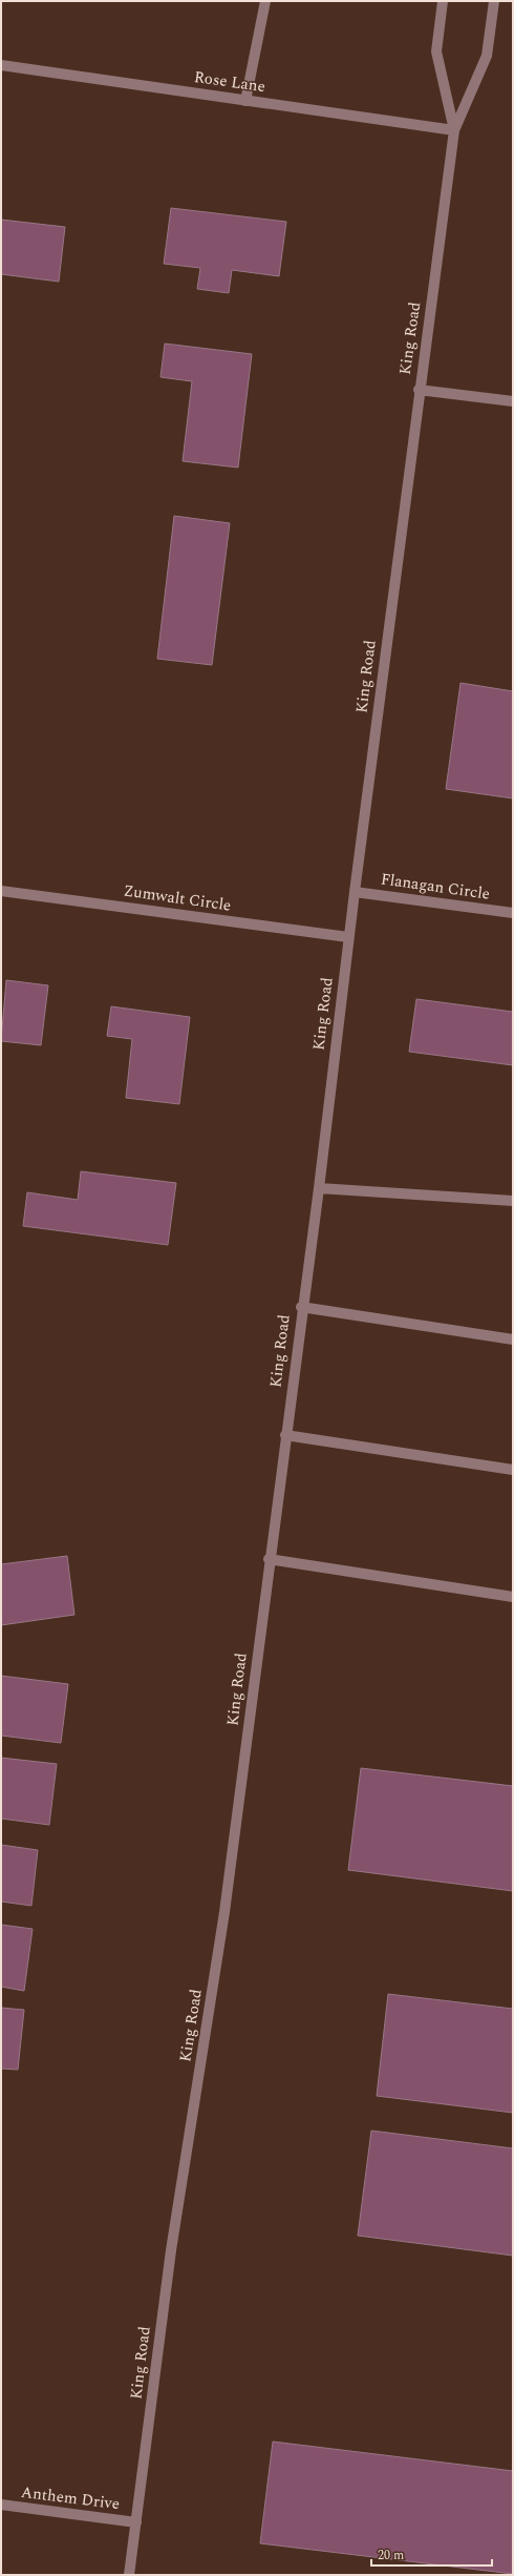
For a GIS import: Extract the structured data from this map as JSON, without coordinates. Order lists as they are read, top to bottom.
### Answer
{
  "streets": {
    "street": [
      "Rose Lane",
      "King Road",
      "Flanagan Circle",
      "Zumwalt Circle",
      "Anthem Drive"
    ]
  },
  "crossings": [
    ["Rose Lane", "King Road"],
    ["King Road", "Flanagan Circle"],
    ["King Road", "Zumwalt Circle"],
    ["King Road", "Anthem Drive"]
  ],
  "scale_bar": "20 m"
}
